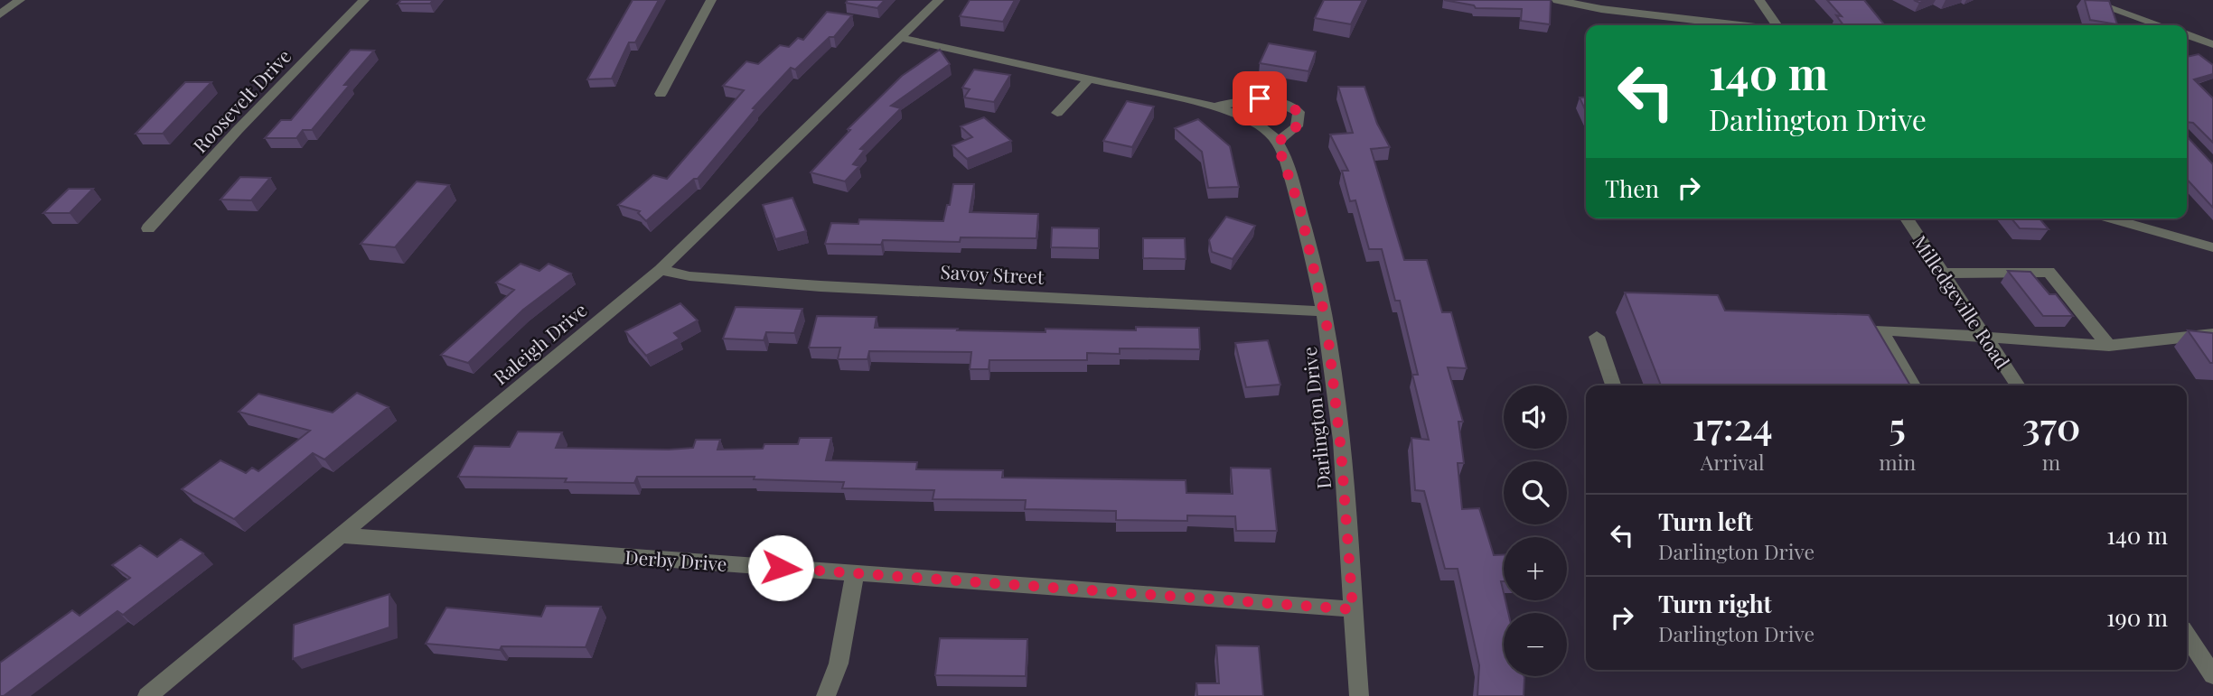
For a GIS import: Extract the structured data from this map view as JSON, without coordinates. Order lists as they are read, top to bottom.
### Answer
{
  "streets": {
    "street": [
      "Roosevelt Drive",
      "Savoy Street",
      "Milledgeville Road",
      "Raleigh Drive",
      "Darlington Drive",
      "Derby Drive"
    ]
  },
  "crossings": [
    ["Savoy Street", "Raleigh Drive"],
    ["Savoy Street", "Darlington Drive"],
    ["Raleigh Drive", "Darlington Drive"],
    ["Raleigh Drive", "Derby Drive"],
    ["Darlington Drive", "Derby Drive"]
  ],
  "page": {
    "turn": ["140 m", "Darlington Drive"],
    "then": "Then",
    "map_buttons": ["+", "−"],
    "eta": [
      "17:24",
      "Arrival",
      "5",
      "min",
      "370",
      "m"
    ],
    "list": [
      {
        "name": "Turn left",
        "note": "Darlington Drive",
        "value": "140 m"
      },
      {
        "name": "Turn right",
        "note": "Darlington Drive",
        "value": "190 m"
      }
    ]
  }
}
